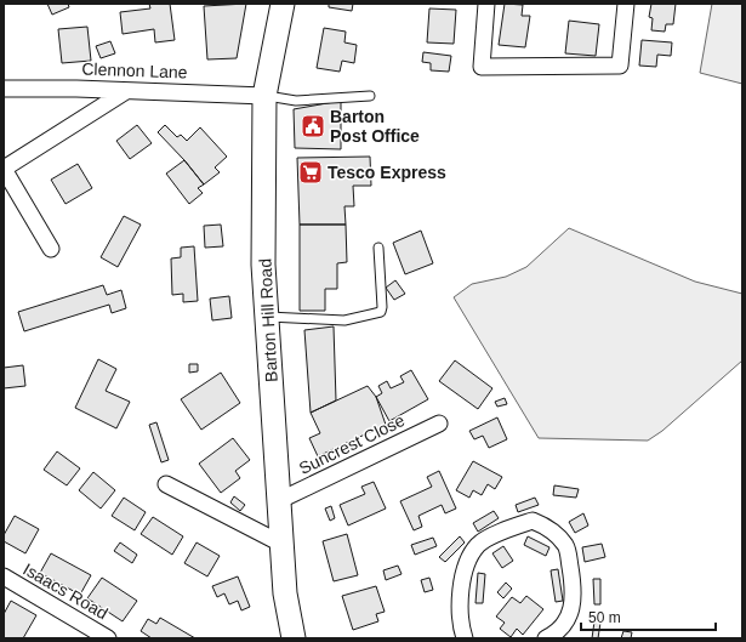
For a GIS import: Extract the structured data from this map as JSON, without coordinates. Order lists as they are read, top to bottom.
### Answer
{
  "streets": {
    "street": [
      "Clennon Lane",
      "Barton Hill Road",
      "Suncrest Close",
      "Isaacs Road"
    ]
  },
  "crossings": [
    ["Clennon Lane", "Barton Hill Road"],
    ["Barton Hill Road", "Suncrest Close"]
  ],
  "places": {
    "public building": ["Barton Post Office"],
    "supermarket": ["Tesco Express"]
  },
  "scale_bar": "50 m"
}
